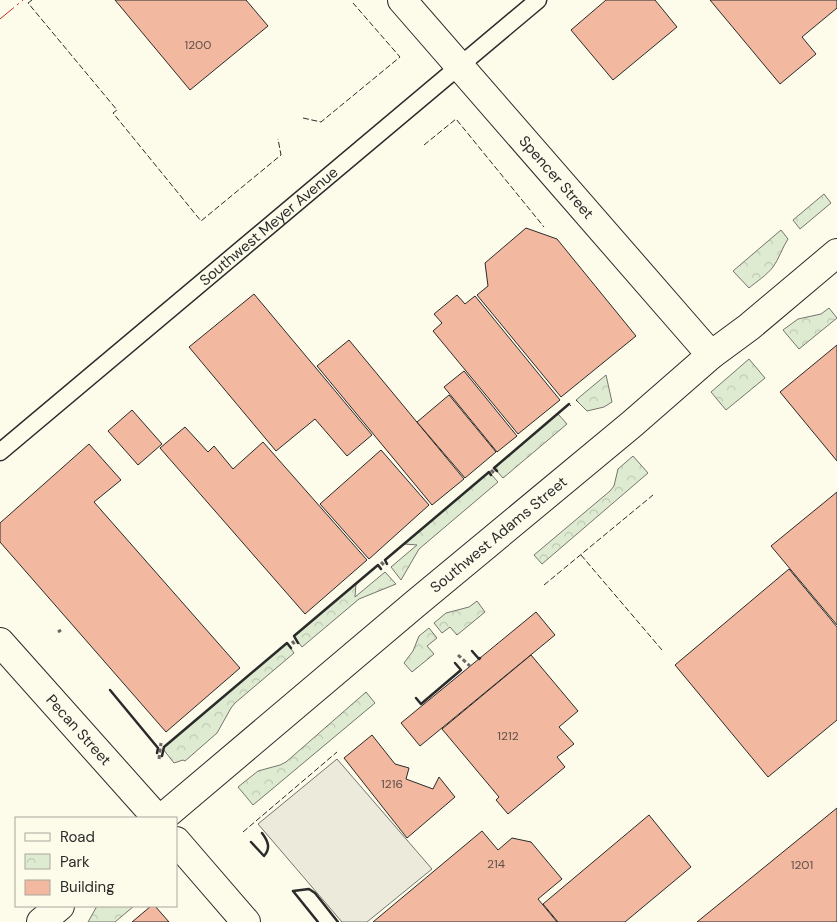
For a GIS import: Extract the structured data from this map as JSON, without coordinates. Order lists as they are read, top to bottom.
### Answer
{
  "streets": {
    "main road": ["Spencer Street", "Southwest Adams Street", "Pecan Street"],
    "lane": ["Southwest Meyer Avenue"]
  },
  "crossings": [
    ["Spencer Street", "Southwest Meyer Avenue"],
    ["Spencer Street", "Southwest Adams Street"]
  ],
  "house_numbers": [
    "1200",
    "1212",
    "1216",
    "214",
    "1201"
  ],
  "legend": ["Road", "Park", "Building"]
}
